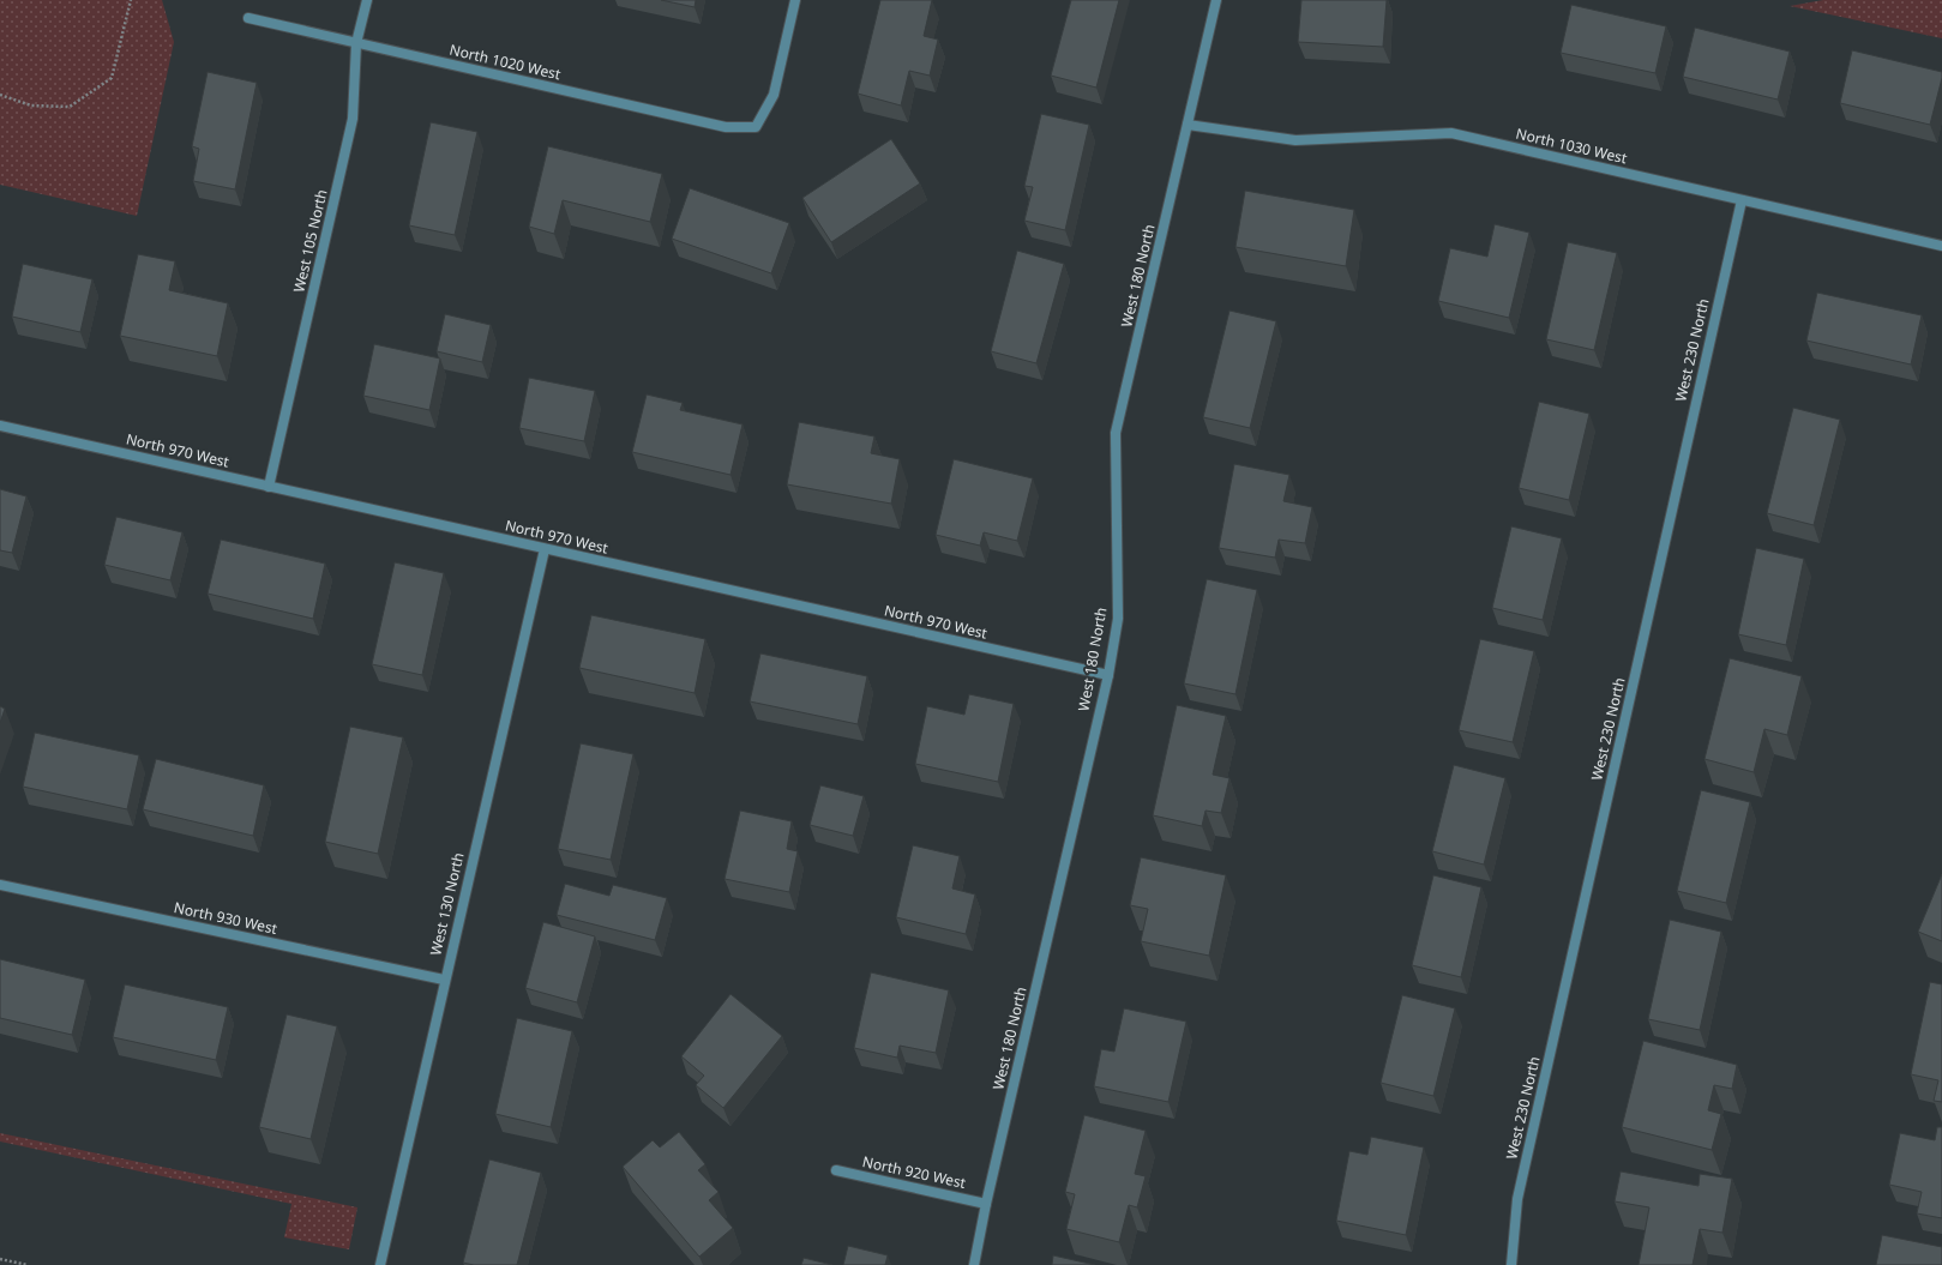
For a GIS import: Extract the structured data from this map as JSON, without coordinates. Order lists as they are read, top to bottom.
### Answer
{
  "streets": {
    "street": [
      "North 1020 West",
      "North 1030 West",
      "West 105 North",
      "West 180 North",
      "West 230 North",
      "North 970 West",
      "West 130 North",
      "North 930 West",
      "North 920 West"
    ]
  },
  "crossings": [
    ["North 1020 West", "West 105 North"],
    ["North 1030 West", "West 180 North"],
    ["North 1030 West", "West 230 North"],
    ["West 105 North", "North 970 West"],
    ["West 180 North", "North 970 West"],
    ["West 180 North", "North 920 West"],
    ["North 970 West", "West 130 North"],
    ["West 130 North", "North 930 West"]
  ]
}
